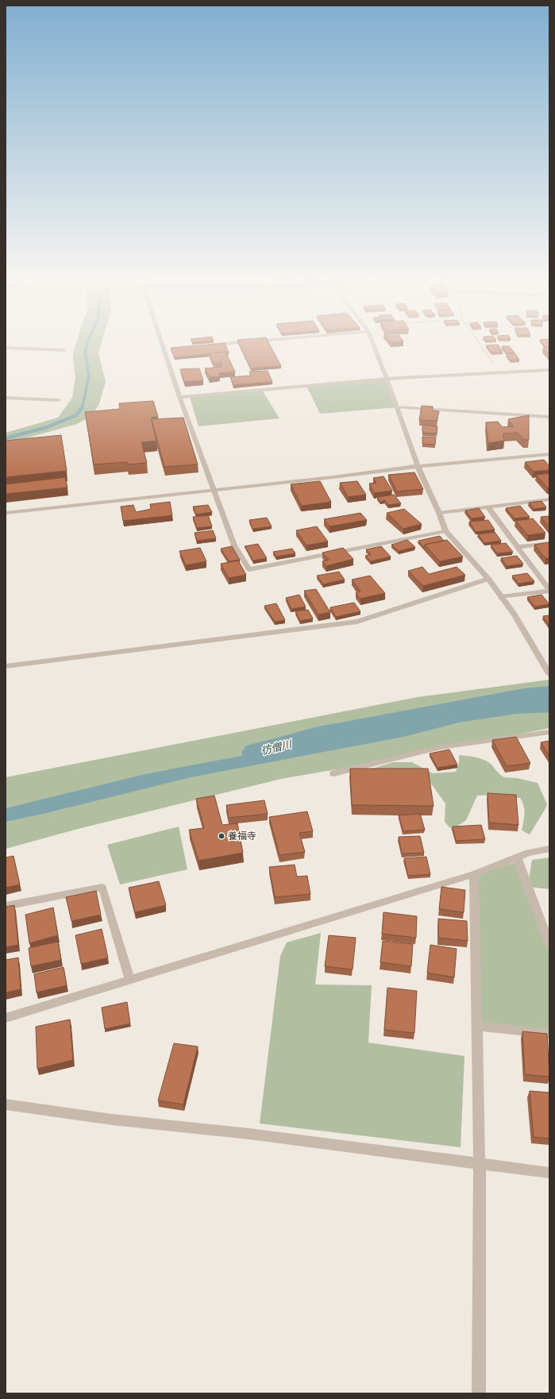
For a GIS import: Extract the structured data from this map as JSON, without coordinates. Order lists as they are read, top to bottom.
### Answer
{
  "water": ["彷僧川"],
  "places": ["養福寺"]
}
